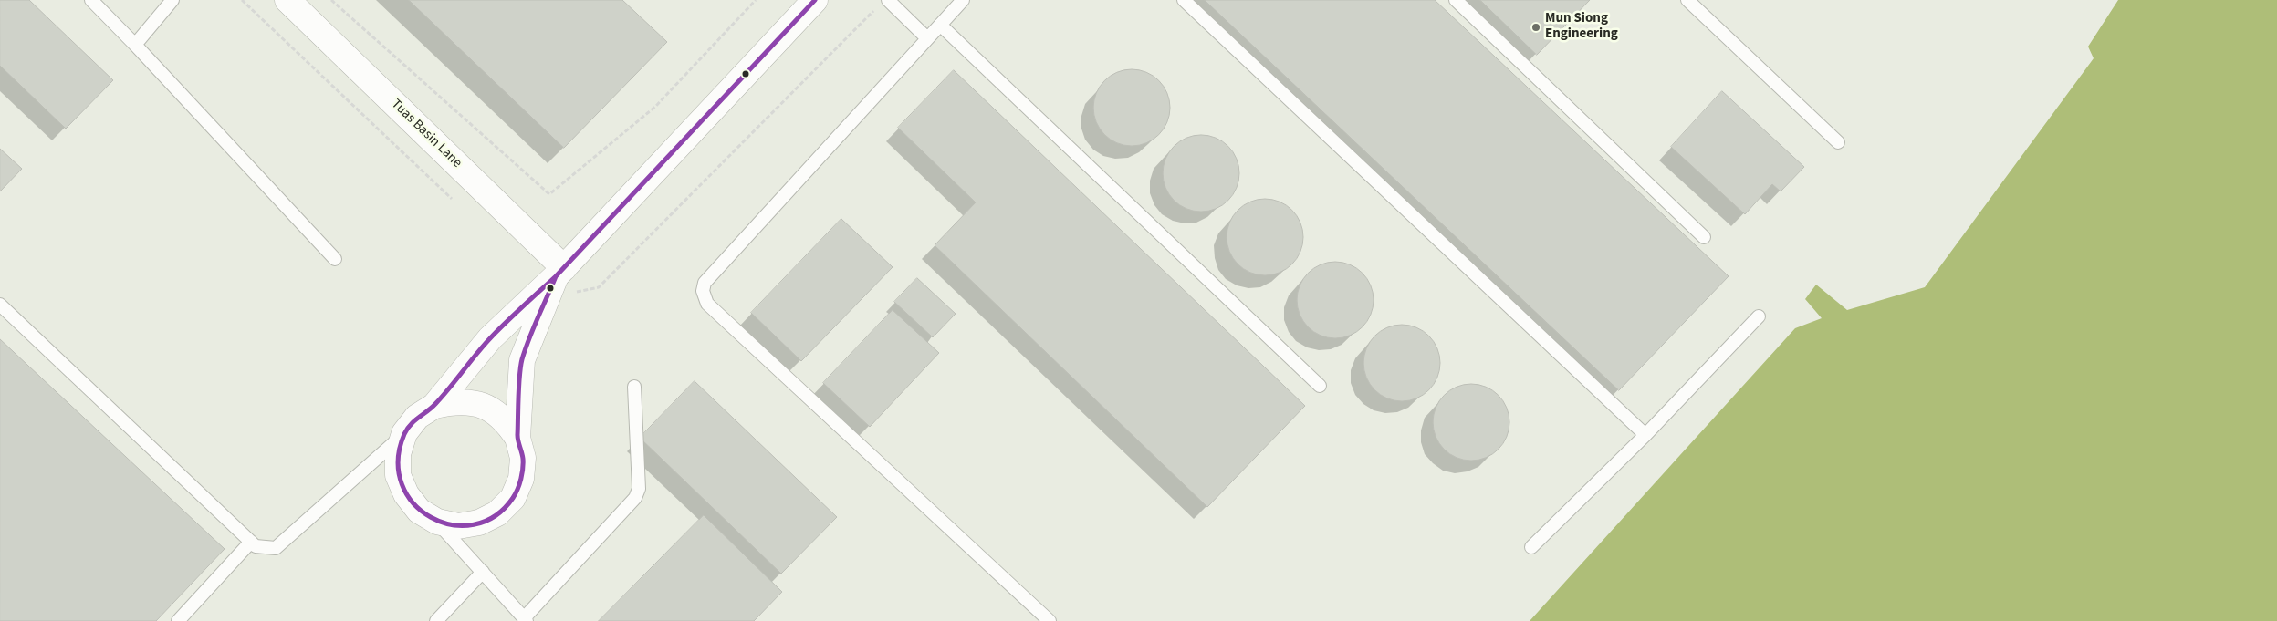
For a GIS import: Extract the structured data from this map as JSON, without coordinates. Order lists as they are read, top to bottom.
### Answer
{
  "streets": {
    "street": ["Tuas Basin Lane"]
  },
  "places": ["Mun Siong Engineering"]
}
